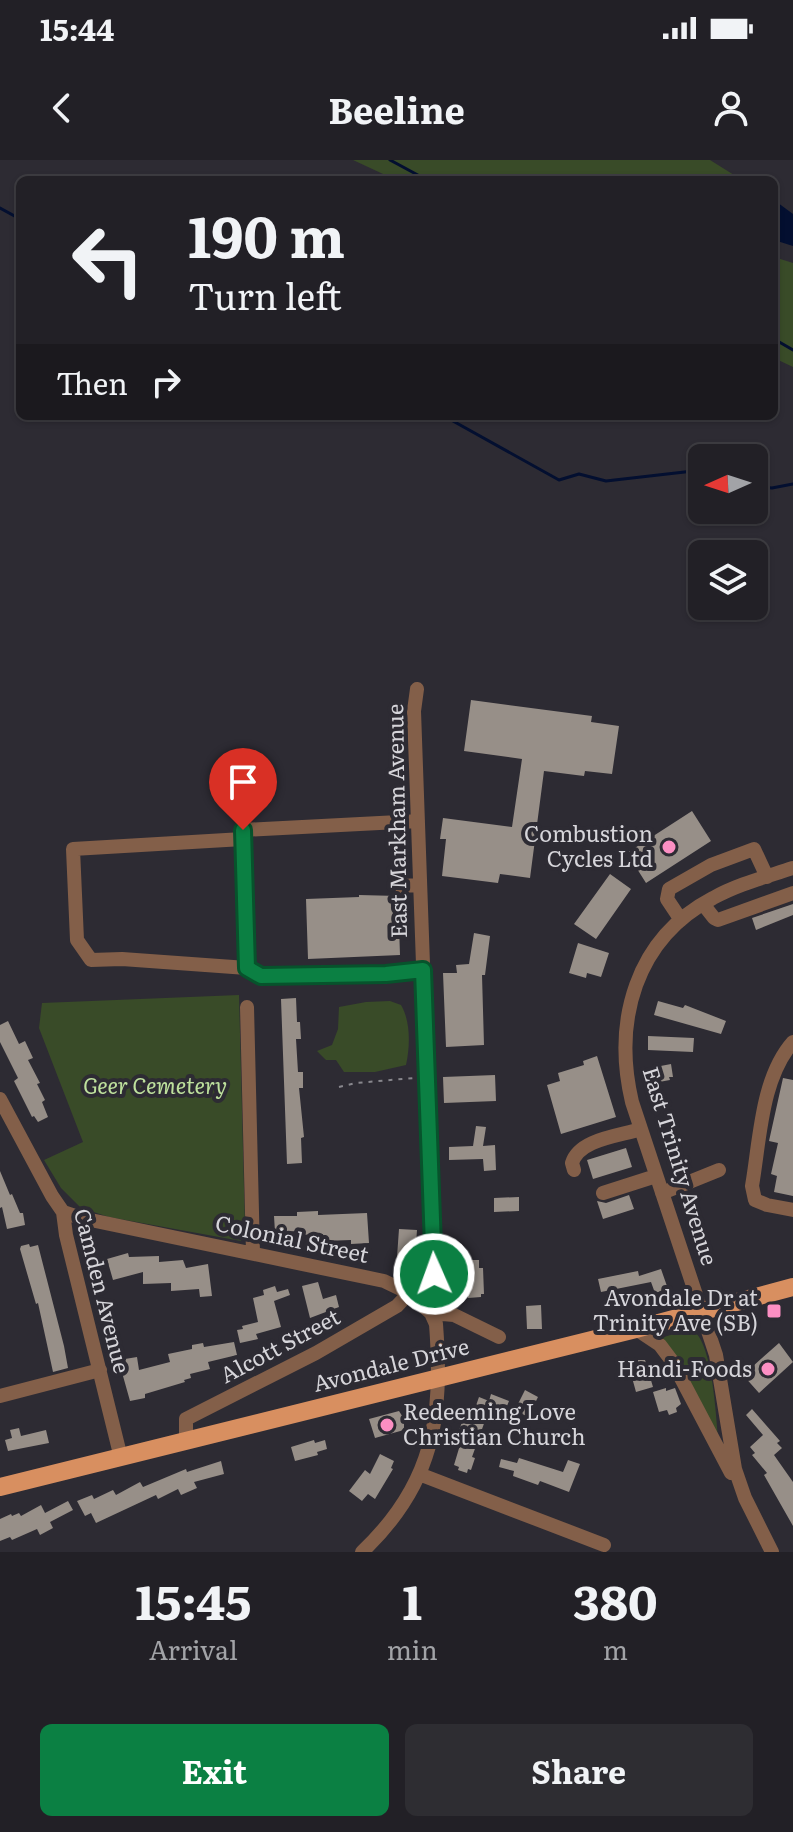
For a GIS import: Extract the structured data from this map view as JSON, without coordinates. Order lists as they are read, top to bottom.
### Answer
{
  "streets": {
    "main road": ["Avondale Drive"],
    "street": [
      "East Markham Avenue",
      "East Trinity Avenue",
      "Colonial Street",
      "Camden Avenue",
      "Alcott Street"
    ]
  },
  "crossings": [
    ["East Markham Avenue", "Colonial Street"],
    ["East Markham Avenue", "Avondale Drive"],
    ["East Trinity Avenue", "Avondale Drive"],
    ["Colonial Street", "Camden Avenue"],
    ["Colonial Street", "Alcott Street"],
    ["Camden Avenue", "Avondale Drive"],
    ["Alcott Street", "Avondale Drive"]
  ],
  "parks": ["Geer Cemetery"],
  "places": {
    "other": ["Combustion Cycles Ltd", "Handi-Foods", "Redeeming Love Christian Church"],
    "transit": ["Avondale Dr at Trinity Ave (SB)"]
  },
  "north": "left",
  "page": {
    "status": "15:44",
    "header": "Beeline",
    "turn": ["190 m", "Turn left"],
    "then": "Then",
    "eta": [
      "15:45",
      "Arrival",
      "1",
      "min",
      "380",
      "m"
    ],
    "buttons": ["Exit", "Share"]
  }
}
